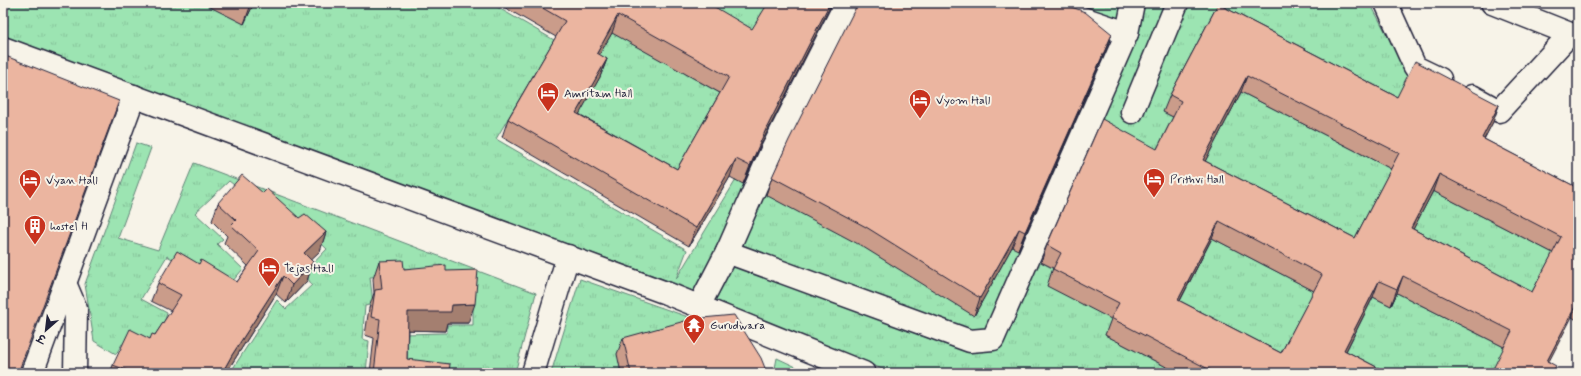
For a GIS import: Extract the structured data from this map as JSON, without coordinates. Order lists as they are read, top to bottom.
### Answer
{
  "places": {
    "hotel": [
      "Amritam Hall",
      "Vyom Hall",
      "Prithvi Hall",
      "Vyan Hall",
      "Tejas Hall"
    ],
    "building": ["hostel H"],
    "temple": ["Gurudwara"]
  },
  "north": "bottom left"
}
